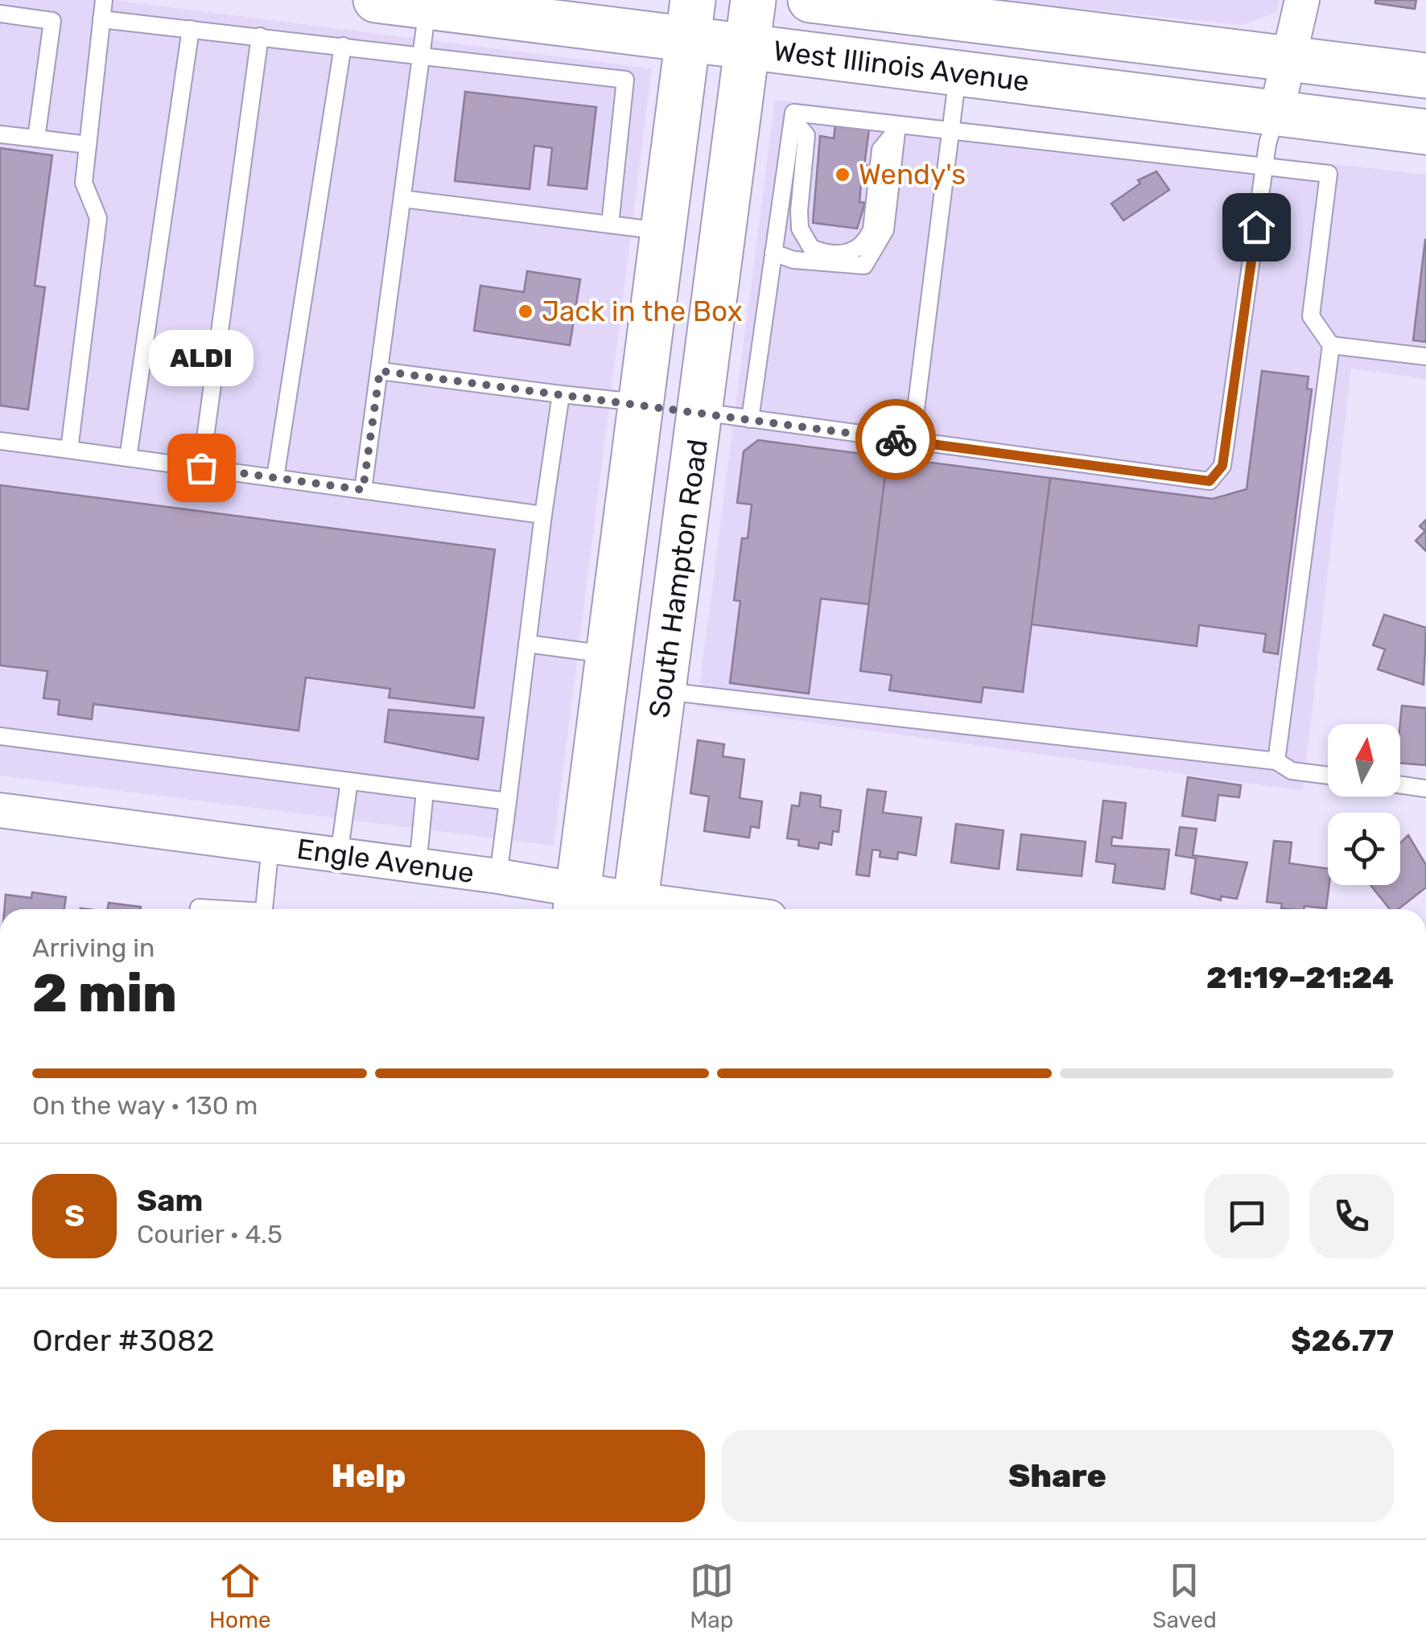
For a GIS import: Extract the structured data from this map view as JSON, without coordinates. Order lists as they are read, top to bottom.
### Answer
{
  "streets": {
    "main road": ["West Illinois Avenue", "South Hampton Road"],
    "street": ["Engle Avenue"]
  },
  "crossings": [
    ["West Illinois Avenue", "South Hampton Road"],
    ["South Hampton Road", "Engle Avenue"]
  ],
  "places": ["Wendy's", "Jack in the Box", "ALDI"],
  "north": "top",
  "page": {
    "bubble": "ALDI",
    "heading": ["2 min", "Arriving in", "21:19–21:24"],
    "panel": [
      "Sam",
      "Courier · 4.5",
      "Order #3082",
      "$26.77"
    ],
    "bar": "On the way · 130 m",
    "round": "S",
    "buttons": ["Help", "Share"],
    "tabs": ["Home", "Map", "Saved"]
  }
}
